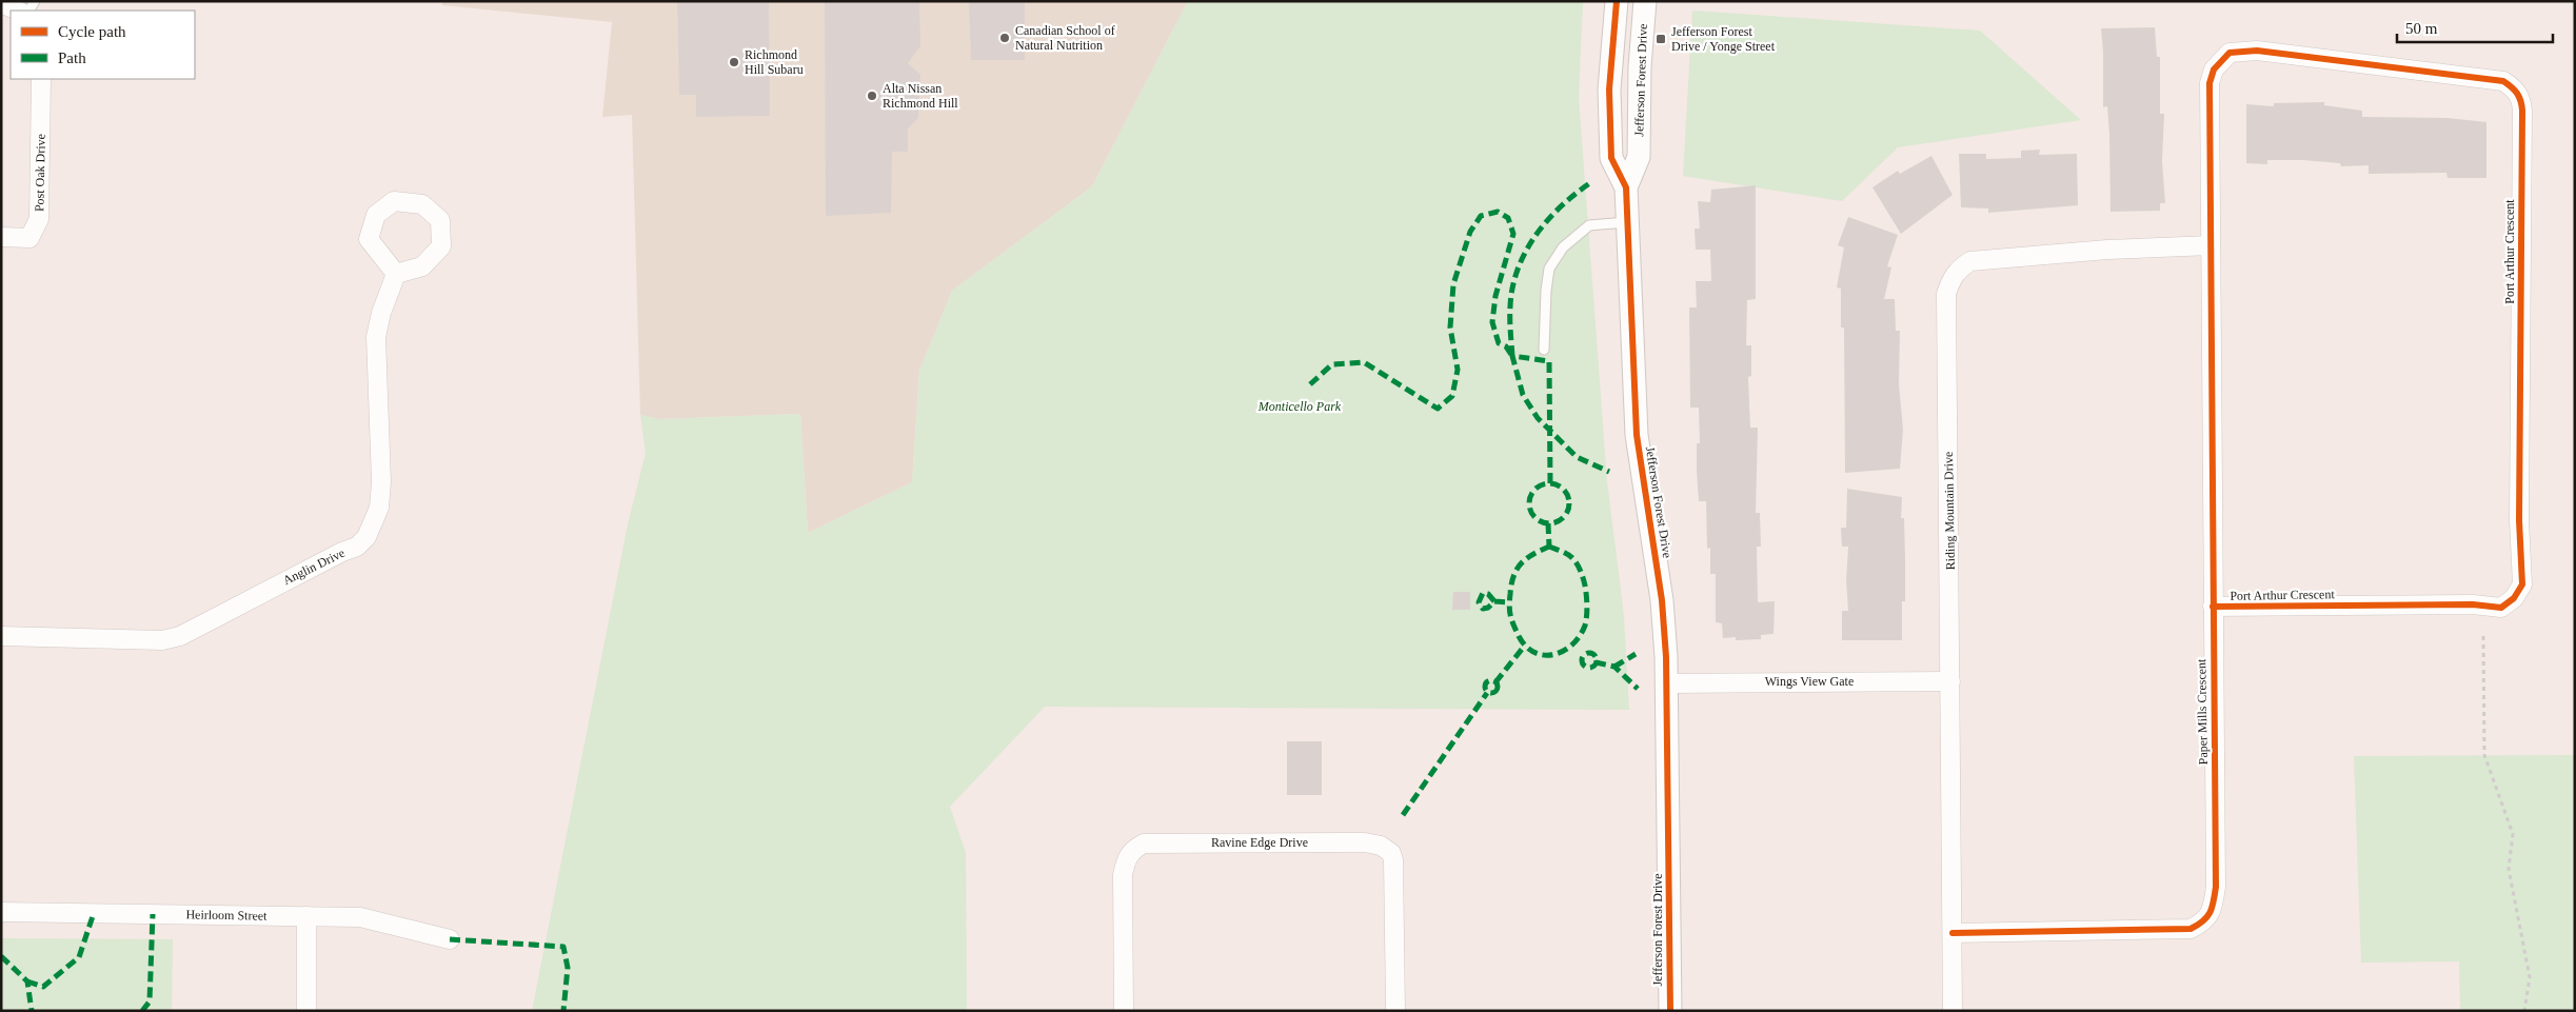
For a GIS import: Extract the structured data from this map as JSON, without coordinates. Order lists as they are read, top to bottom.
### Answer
{
  "streets": {
    "street": [
      "Jefferson Forest Drive",
      "Post Oak Drive",
      "Port Arthur Crescent",
      "Riding Mountain Drive",
      "Anglin Drive",
      "Wings View Gate",
      "Paper Mills Crescent",
      "Ravine Edge Drive",
      "Heirloom Street"
    ]
  },
  "crossings": [
    ["Jefferson Forest Drive", "Wings View Gate"],
    ["Port Arthur Crescent", "Riding Mountain Drive"],
    ["Port Arthur Crescent", "Paper Mills Crescent"],
    ["Riding Mountain Drive", "Wings View Gate"],
    ["Riding Mountain Drive", "Paper Mills Crescent"]
  ],
  "parks": ["Monticello Park"],
  "places": {
    "other": ["Canadian School of Natural Nutrition", "Richmond Hill Subaru", "Alta Nissan Richmond Hill"],
    "transit": ["Jefferson Forest Drive / Yonge Street"]
  },
  "legend": ["Cycle path", "Path"],
  "scale_bar": "50 m"
}
